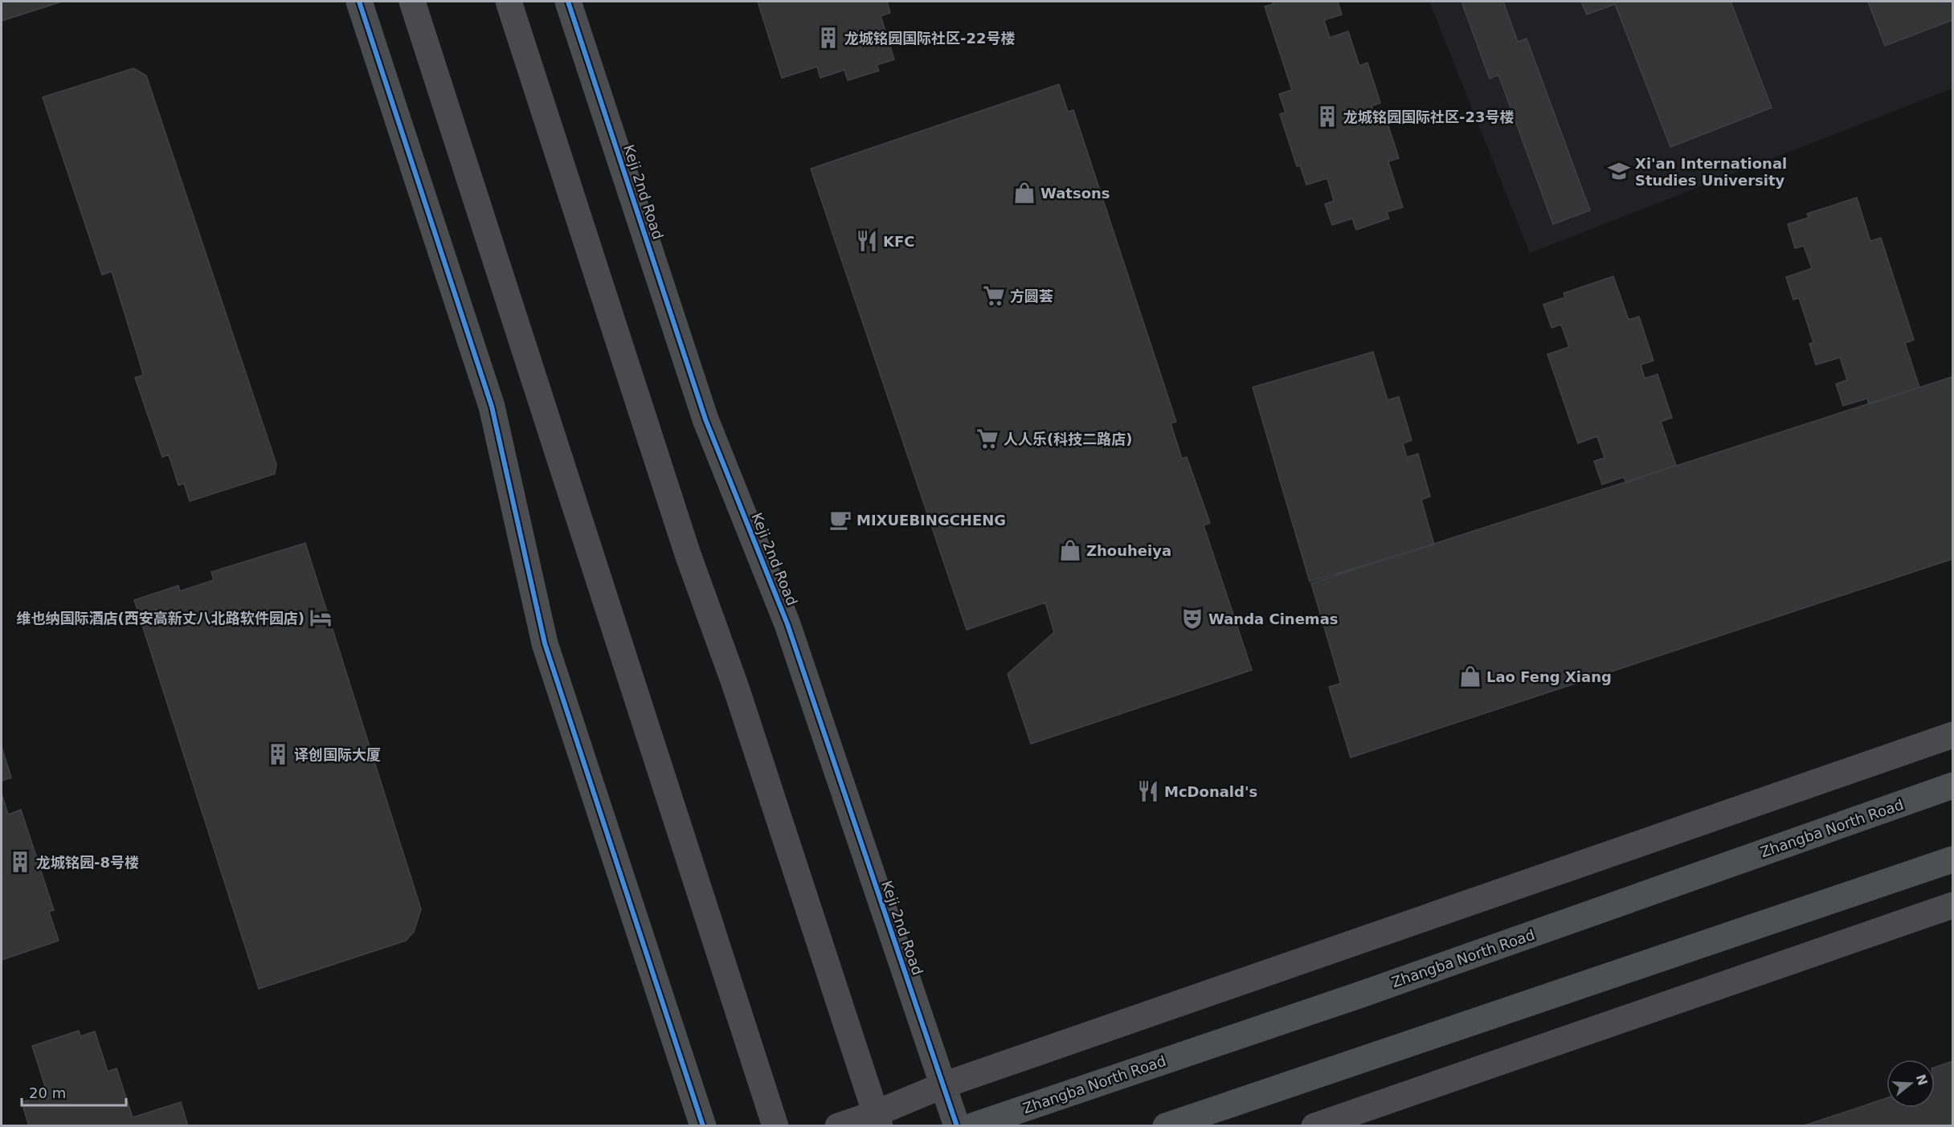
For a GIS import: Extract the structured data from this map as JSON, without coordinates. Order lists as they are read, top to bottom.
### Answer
{
  "streets": {
    "main road": ["Zhangba North Road"],
    "street": ["Keji 2nd Road"]
  },
  "places": {
    "building": [
      "龙城铭园国际社区-22号楼",
      "龙城铭园国际社区-23号楼",
      "译创国际大厦",
      "龙城铭园-8号楼"
    ],
    "school or university": ["Xi'an International Studies University"],
    "shop": ["Watsons", "Zhouheiya", "Lao Feng Xiang"],
    "restaurant": ["KFC", "McDonald's"],
    "supermarket": ["方圆荟", "人人乐(科技二路店)"],
    "cafe": ["MIXUEBINGCHENG"],
    "hotel": ["维也纳国际酒店(西安高新丈八北路软件园店)"],
    "theatre": ["Wanda Cinemas"]
  },
  "scale_bar": "20 m",
  "north": "right"
}
